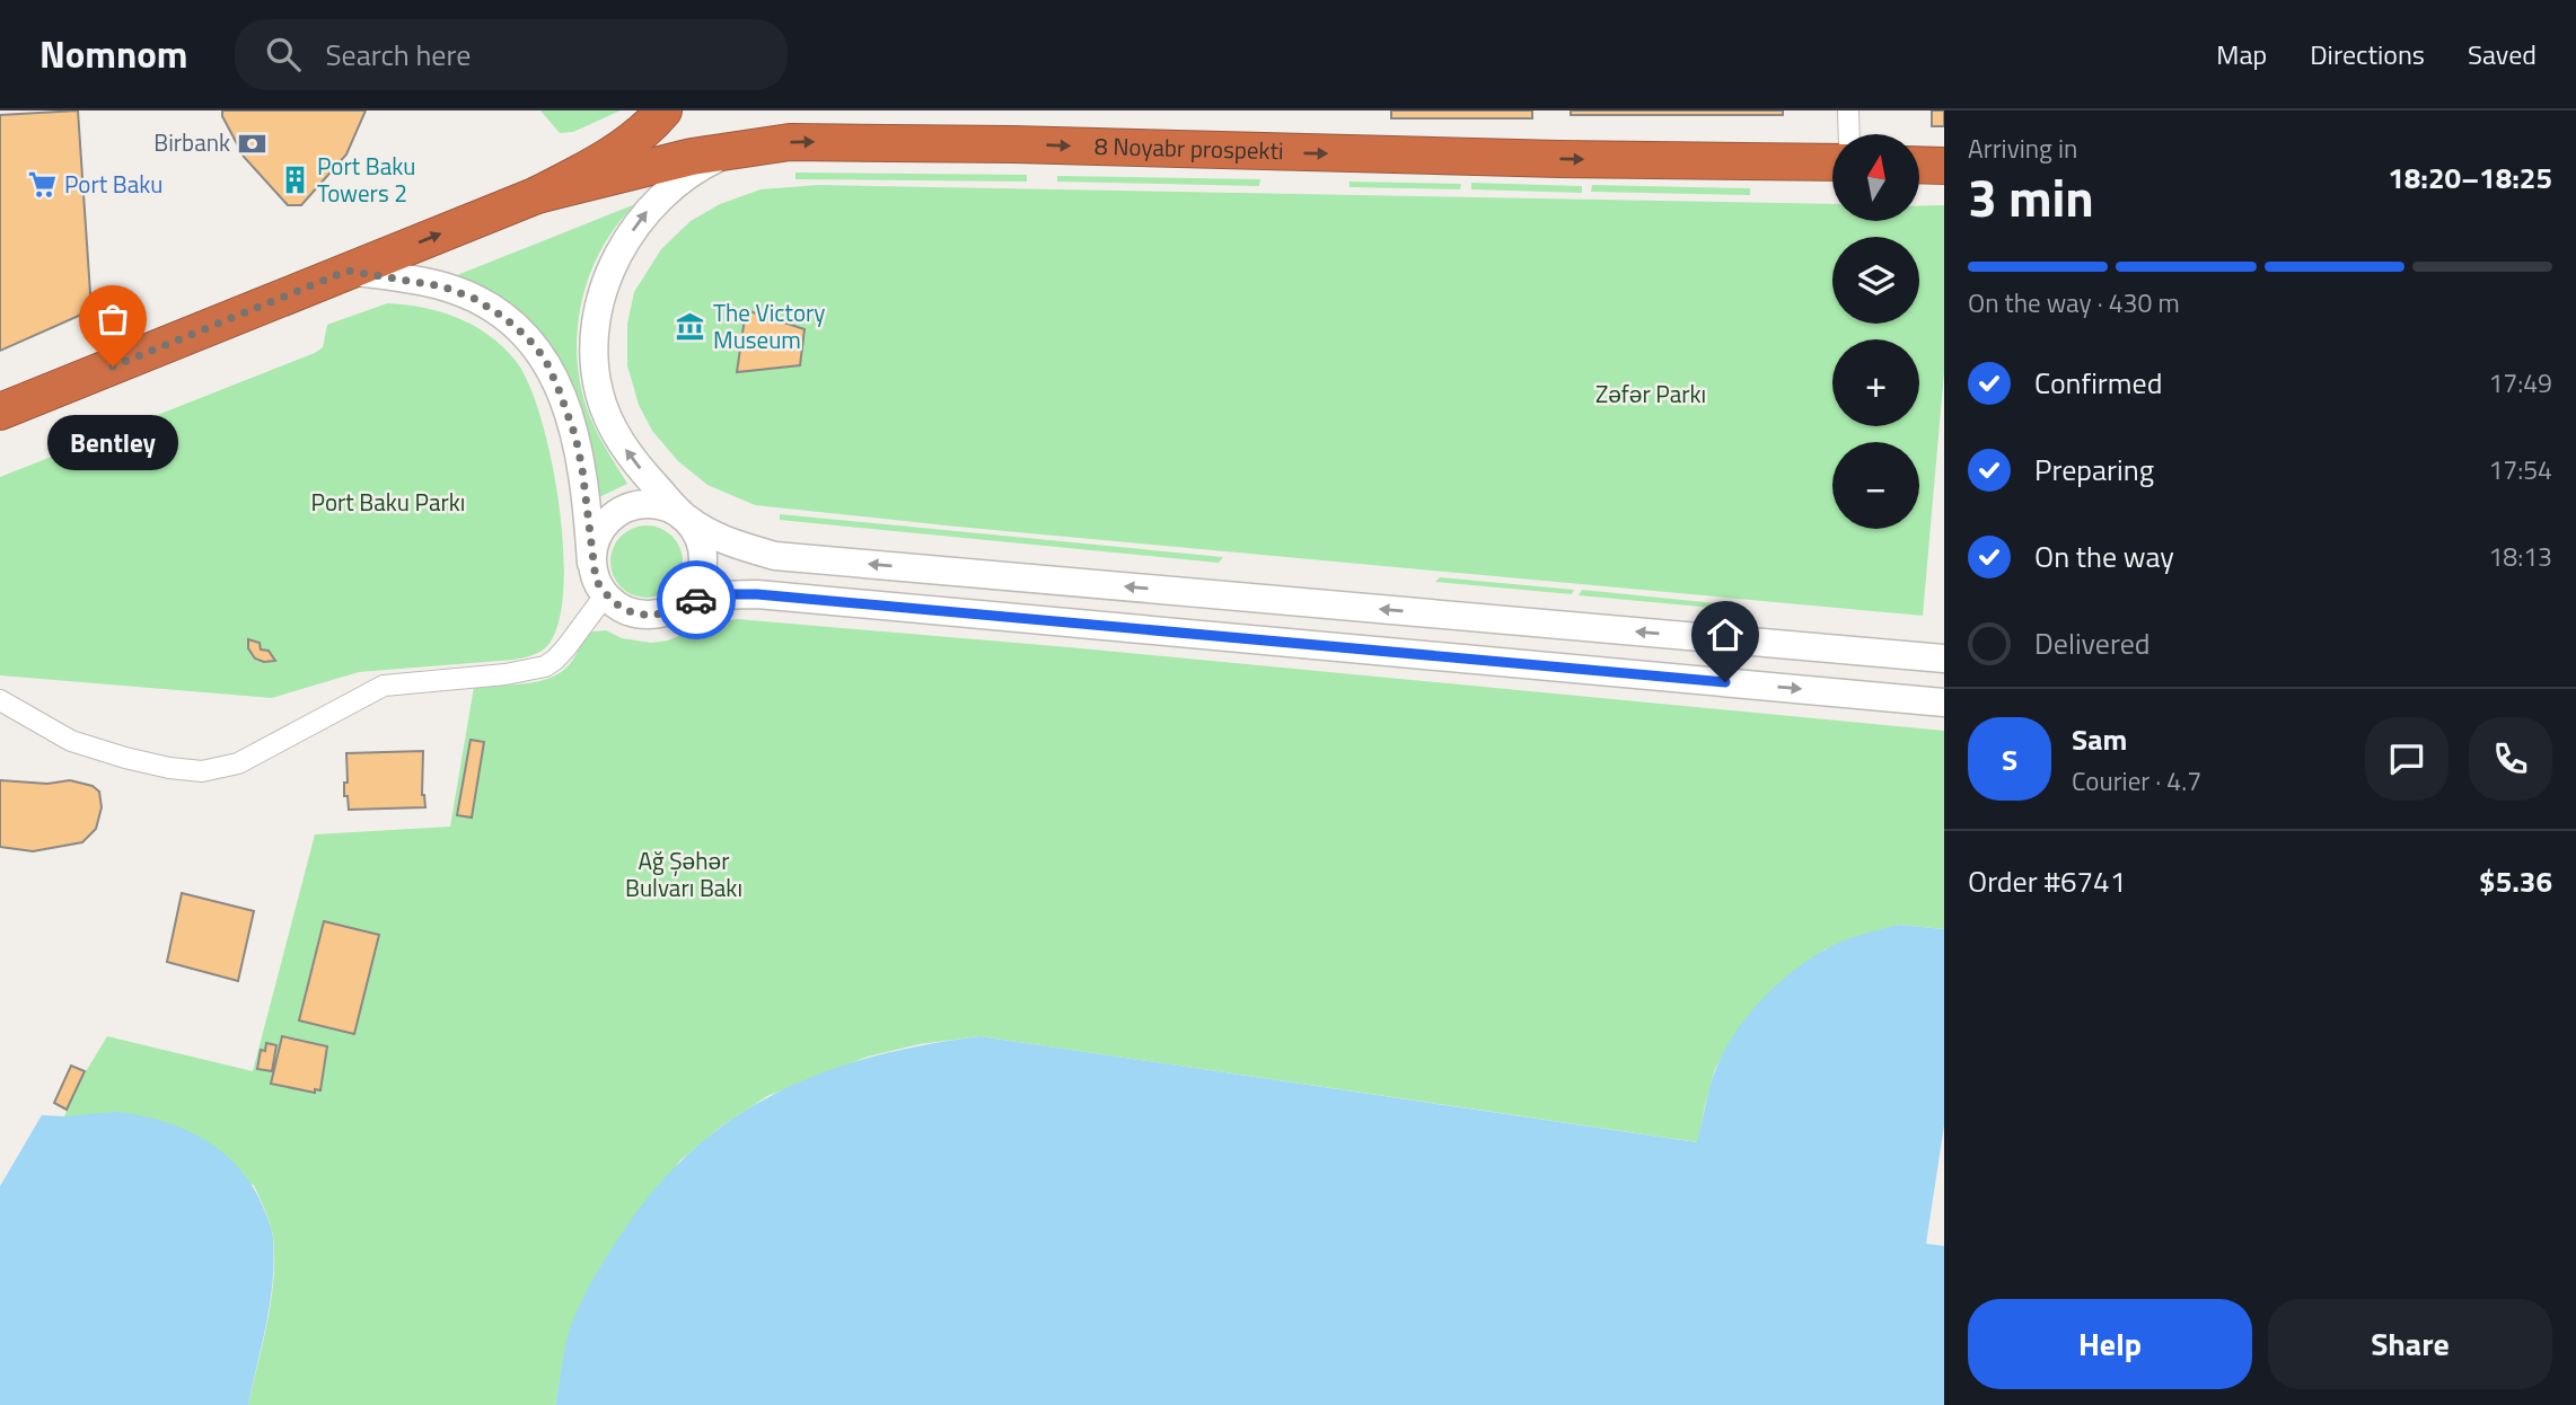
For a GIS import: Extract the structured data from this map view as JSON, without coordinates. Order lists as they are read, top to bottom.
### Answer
{
  "streets": {
    "highway": ["8 Noyabr prospekti"]
  },
  "one_way": ["8 Noyabr prospekti"],
  "parks": ["Zəfər Parkı", "Port Baku Parkı", "Ağ Şəhər Bulvarı Bakı"],
  "places": {
    "bank": ["Birbank"],
    "building": ["Port Baku Towers 2"],
    "supermarket": ["Port Baku"],
    "museum": ["The Victory Museum"],
    "other": ["Bentley"]
  },
  "north": "top",
  "page": {
    "header": "Nomnom",
    "search": "Search here",
    "nav": ["Map", "Directions", "Saved"],
    "heading": ["3 min", "Arriving in", "18:20–18:25"],
    "panel": [
      "Sam",
      "Courier · 4.7",
      "Order #6741",
      "$5.36"
    ],
    "map_buttons": ["+", "−"],
    "bar": "On the way · 430 m",
    "list": [
      ["Confirmed", "17:49"],
      ["Preparing", "17:54"],
      ["On the way", "18:13"],
      "Delivered"
    ],
    "bubble": "Bentley",
    "round": "S",
    "buttons": ["Help", "Share"]
  }
}
